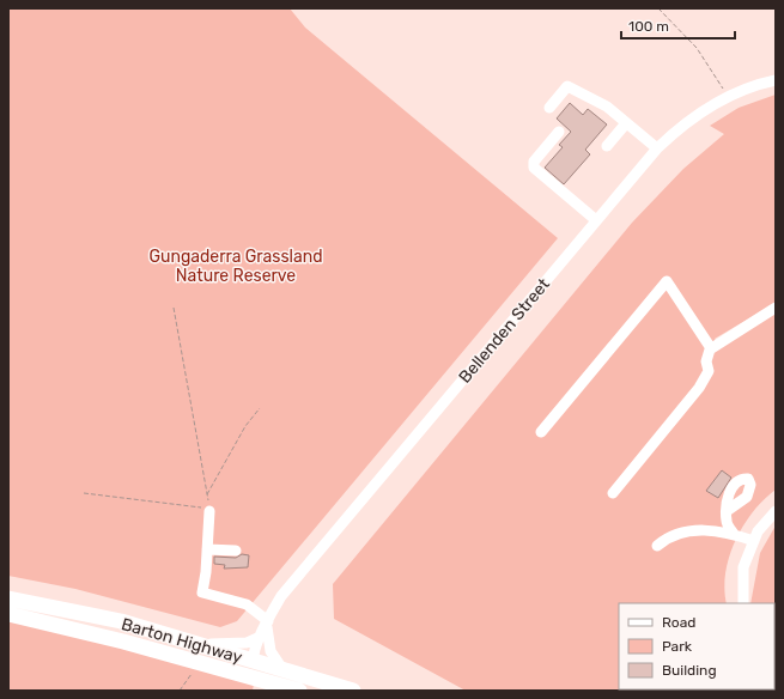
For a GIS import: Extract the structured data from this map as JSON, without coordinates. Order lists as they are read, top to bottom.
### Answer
{
  "streets": {
    "highway": ["Barton Highway"],
    "street": ["Bellenden Street"]
  },
  "crossings": [
    ["Bellenden Street", "Barton Highway"]
  ],
  "parks": ["Gungaderra Grassland Nature Reserve"],
  "legend": ["Road", "Park", "Building"],
  "scale_bar": "100 m"
}
